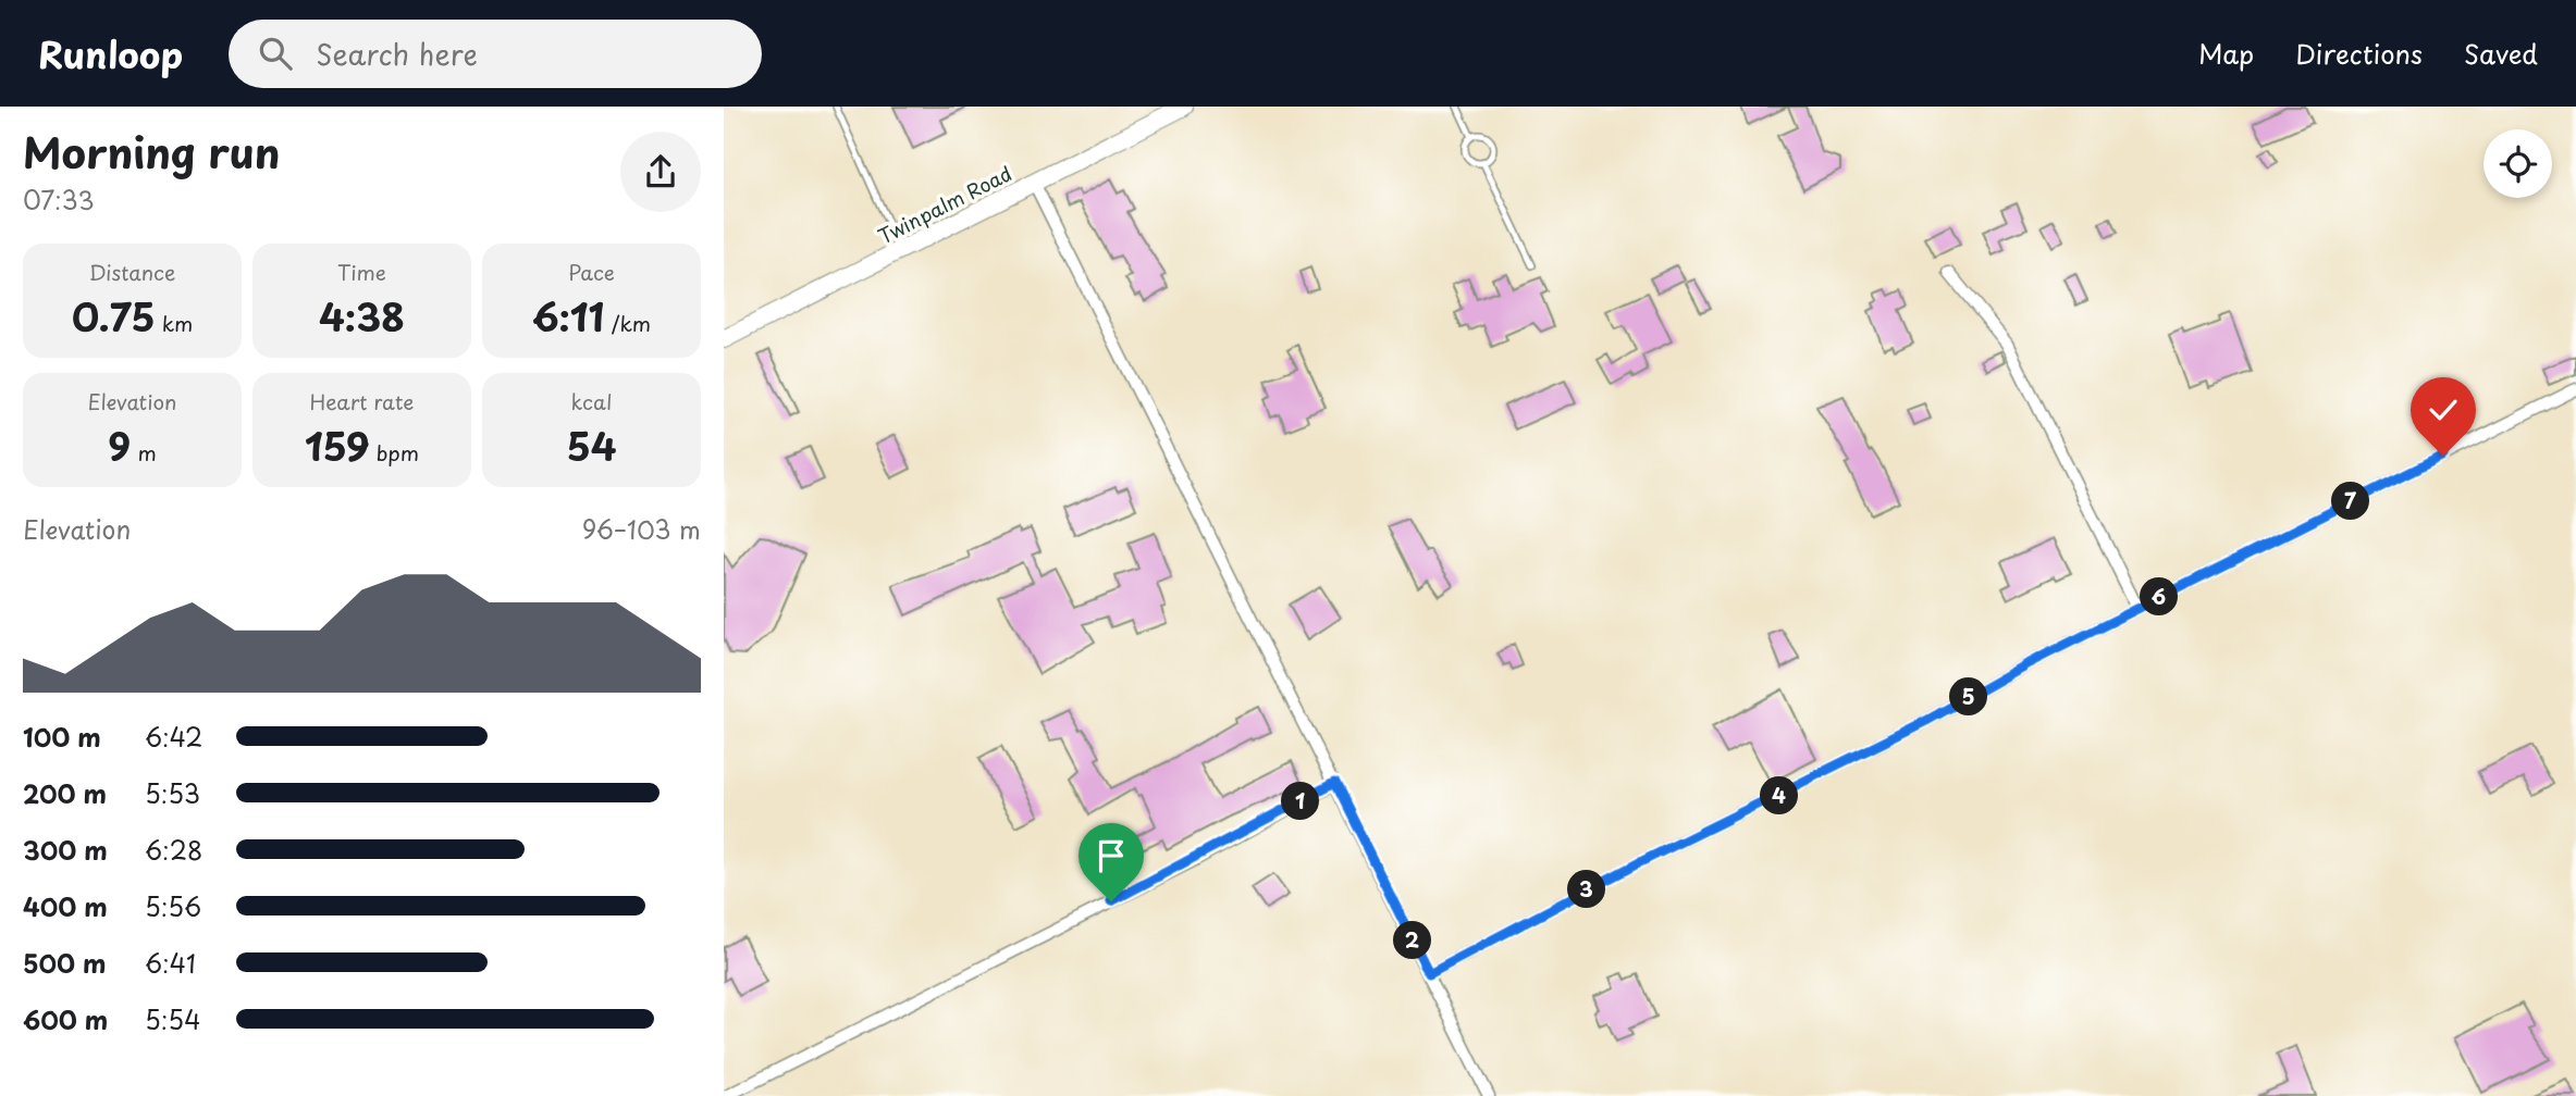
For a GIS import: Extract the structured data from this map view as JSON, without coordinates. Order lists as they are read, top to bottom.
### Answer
{
  "streets": {
    "main road": ["Twinpalm Road"]
  },
  "page": {
    "header": "Runloop",
    "search": "Search here",
    "nav": ["Map", "Directions", "Saved"],
    "heading": ["Morning run", "07:33"],
    "stats": [
      ["Distance", "0.75 km"],
      ["Time", "4:38"],
      ["Pace", "6:11 /km"],
      ["Elevation", "9 m"],
      ["Heart rate", "159 bpm"],
      ["kcal", "54"]
    ],
    "pins": [
      "7",
      "6",
      "5",
      "4",
      "1",
      "3",
      "2"
    ],
    "chart": ["Elevation", "96–103 m"],
    "list": [
      {
        "name": "100 m",
        "note": "6:42"
      },
      {
        "name": "200 m",
        "note": "5:53"
      },
      {
        "name": "300 m",
        "note": "6:28"
      },
      {
        "name": "400 m",
        "note": "5:56"
      },
      {
        "name": "500 m",
        "note": "6:41"
      },
      {
        "name": "600 m",
        "note": "5:54"
      }
    ]
  }
}
